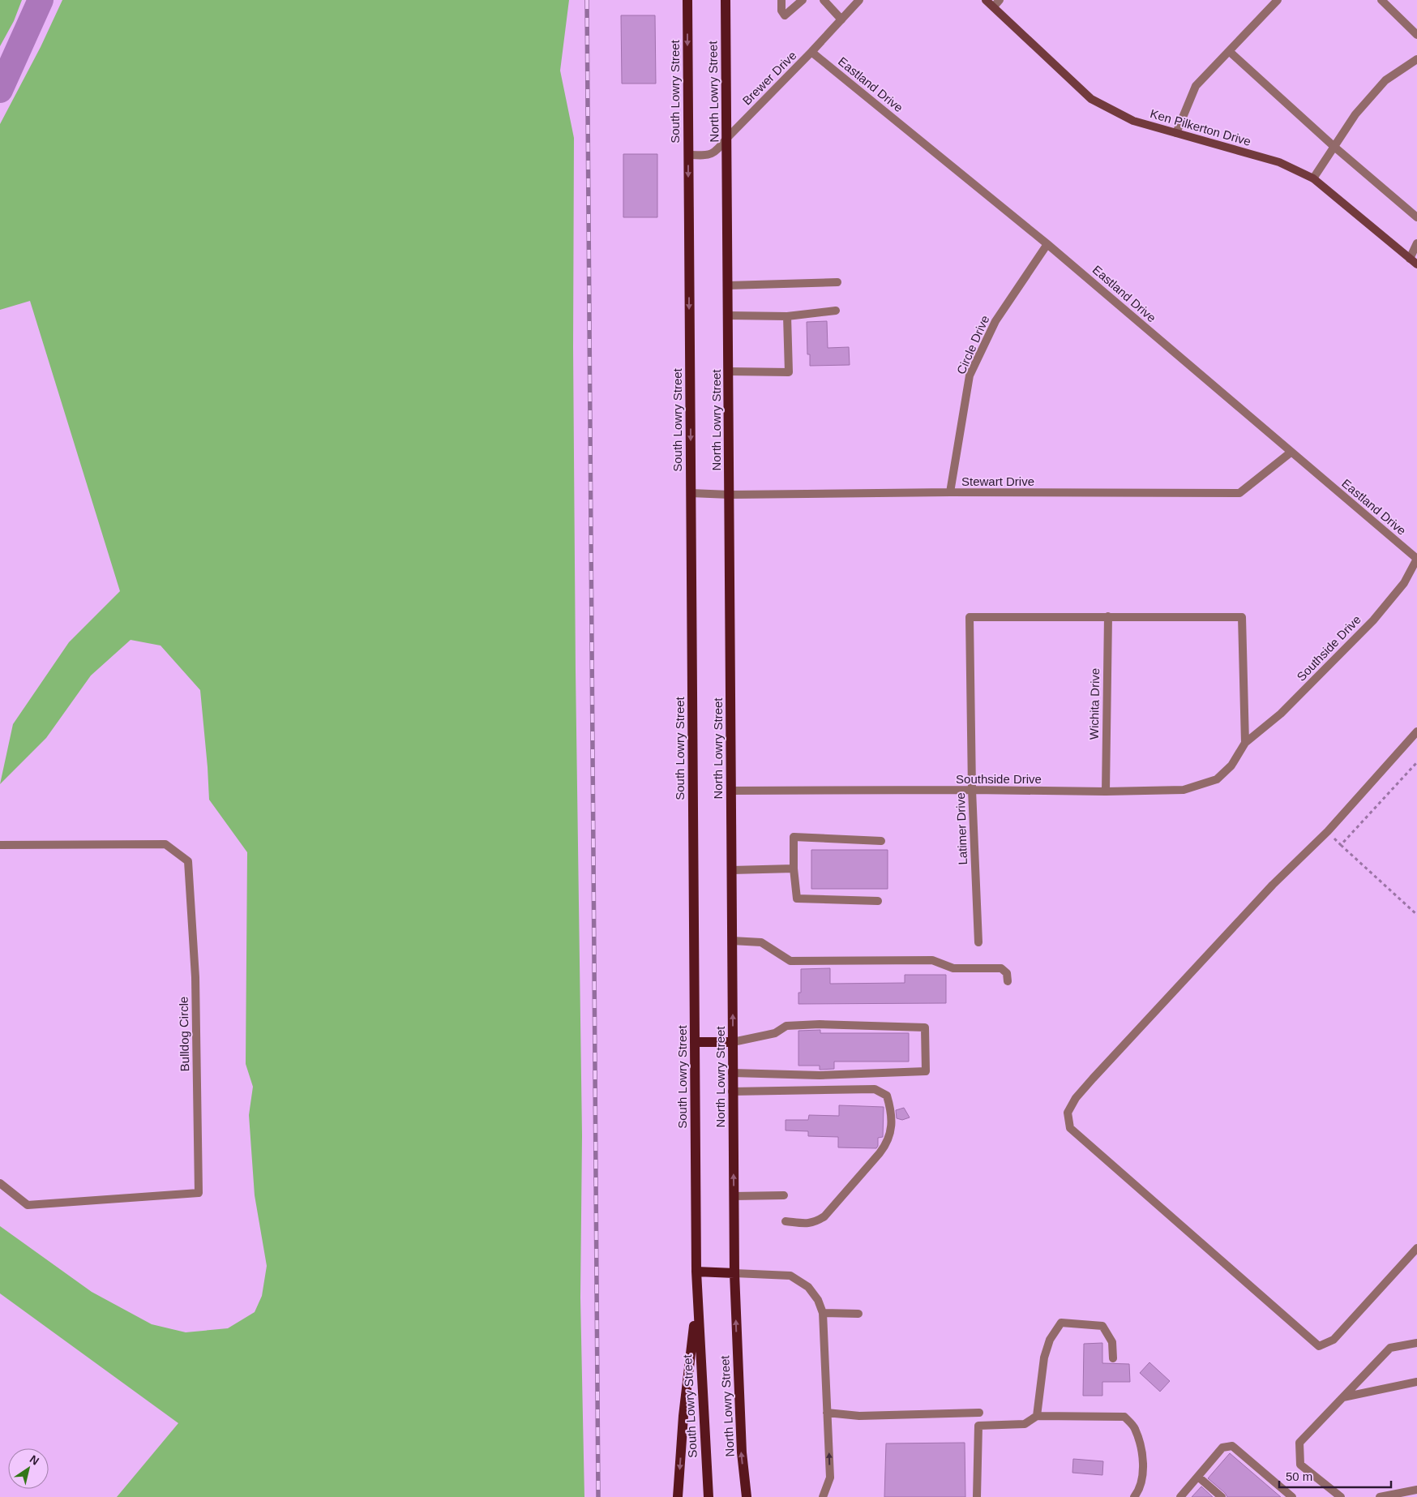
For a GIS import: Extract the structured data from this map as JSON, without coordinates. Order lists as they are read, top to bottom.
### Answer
{
  "streets": {
    "main road": ["South Lowry Street", "North Lowry Street"],
    "street": [
      "Brewer Drive",
      "Eastland Drive",
      "Ken Pilkerton Drive",
      "Circle Drive",
      "Stewart Drive",
      "Southside Drive",
      "Wichita Drive",
      "Latimer Drive",
      "Bulldog Circle"
    ]
  },
  "crossings": [
    ["Brewer Drive", "Eastland Drive"],
    ["Brewer Drive", "South Lowry Street"],
    ["Brewer Drive", "North Lowry Street"],
    ["Eastland Drive", "Circle Drive"],
    ["Eastland Drive", "Stewart Drive"],
    ["Eastland Drive", "Southside Drive"],
    ["South Lowry Street", "Stewart Drive"],
    ["North Lowry Street", "Stewart Drive"],
    ["North Lowry Street", "Southside Drive"],
    ["Circle Drive", "Stewart Drive"],
    ["Southside Drive", "Wichita Drive"],
    ["Southside Drive", "Latimer Drive"],
    ["Wichita Drive", "Latimer Drive"]
  ],
  "scale_bar": "50 m",
  "north": "top right"
}
